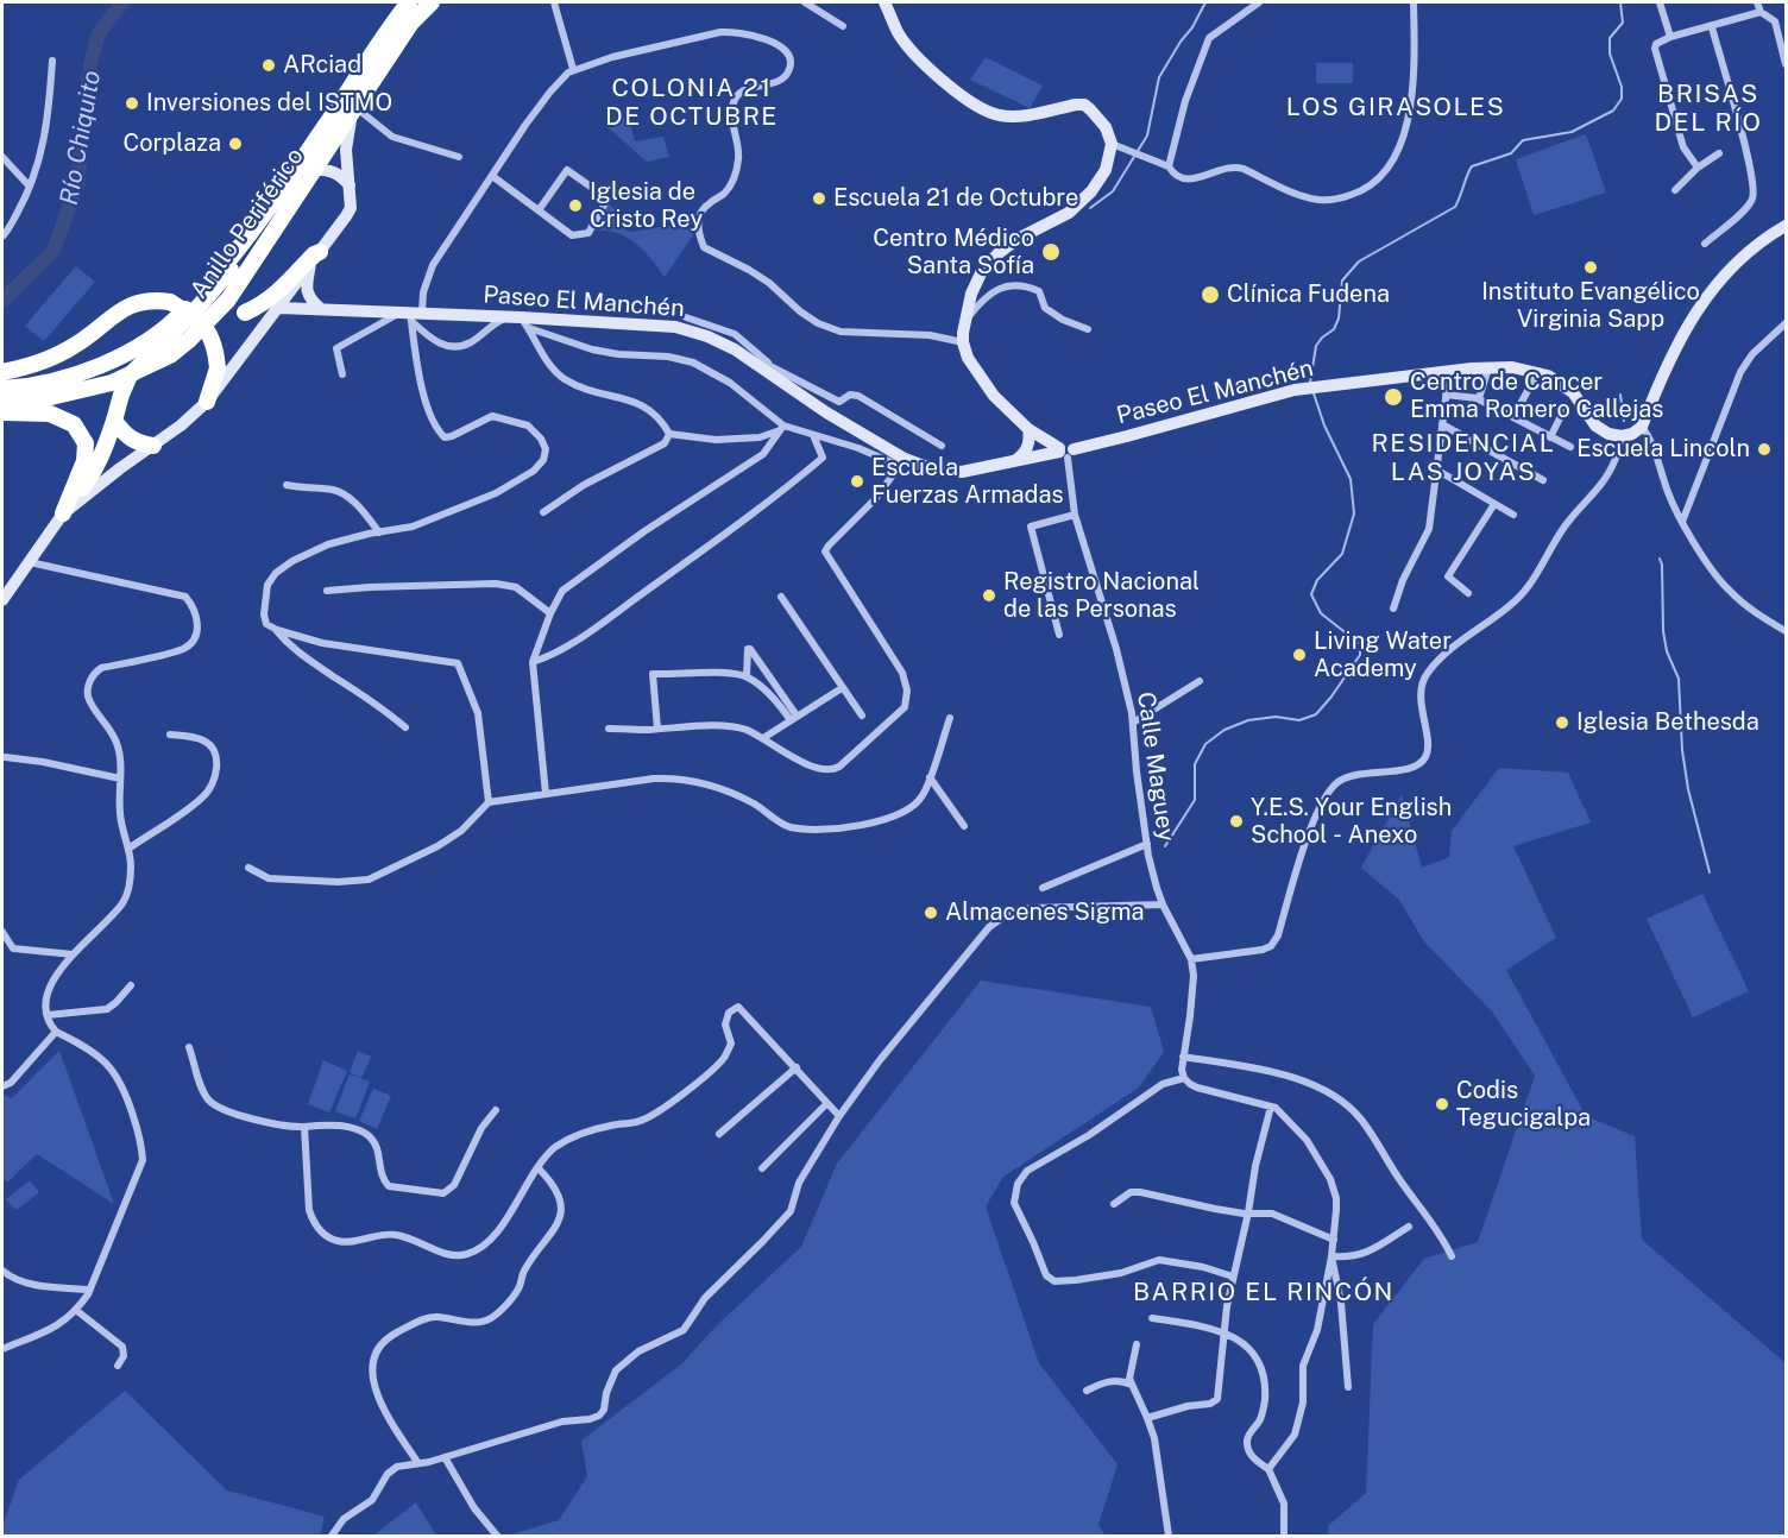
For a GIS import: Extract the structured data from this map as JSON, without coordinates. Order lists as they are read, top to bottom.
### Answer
{
  "streets": {
    "highway": ["Anillo Periférico"],
    "street": ["Paseo El Manchén", "Calle Maguey"]
  },
  "crossings": [
    ["Paseo El Manchén", "Calle Maguey"]
  ],
  "districts": [
    "COLONIA 21 DE OCTUBRE",
    "BRISAS DEL RÍO",
    "LOS GIRASOLES",
    "RESIDENCIAL LAS JOYAS",
    "BARRIO EL RINCÓN"
  ],
  "water": ["Río Chiquito"],
  "places": [
    "ARciad",
    "Inversiones del ISTMO",
    "Corplaza",
    "Escuela 21 de Octubre",
    "Iglesia de Cristo Rey",
    "Centro Médico Santa Sofía",
    "Instituto Evangélico Virginia Sapp",
    "Clínica Fudena",
    "Centro de Cancer Emma Romero Callejas",
    "Escuela Lincoln",
    "Escuela Fuerzas Armadas",
    "Registro Nacional de las Personas",
    "Living Water Academy",
    "Iglesia Bethesda",
    "Y.E.S. Your English School - Anexo",
    "Almacenes Sigma",
    "Codis Tegucigalpa"
  ]
}
